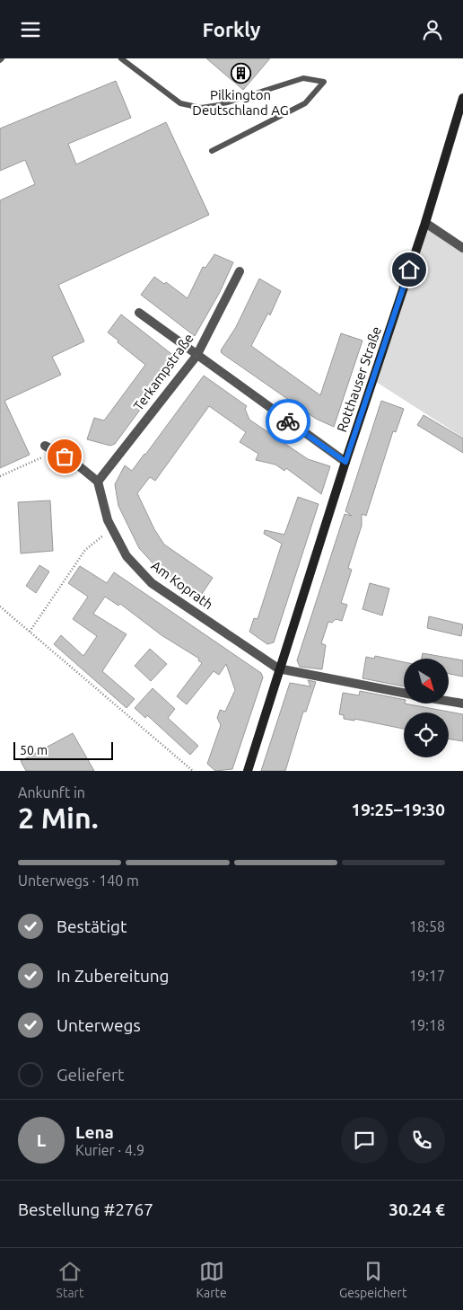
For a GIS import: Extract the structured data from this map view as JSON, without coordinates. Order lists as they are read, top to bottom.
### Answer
{
  "streets": {
    "main road": ["Rotthauser Straße"],
    "street": ["Terkampstraße", "Am Koprath"]
  },
  "crossings": [
    ["Terkampstraße", "Am Koprath"],
    ["Rotthauser Straße", "Am Koprath"]
  ],
  "places": {
    "building": ["Pilkington Deutschland AG"]
  },
  "scale_bar": "50 m",
  "north": "bottom right",
  "page": {
    "header": "Forkly",
    "scale": "50 m",
    "heading": ["2 Min.", "Ankunft in", "19:25–19:30"],
    "panel": [
      "Lena",
      "Kurier · 4.9",
      "Bestellung #2767",
      "30.24 €"
    ],
    "bar": "Unterwegs · 140 m",
    "list": [
      ["Bestätigt", "18:58"],
      ["In Zubereitung", "19:17"],
      ["Unterwegs", "19:18"],
      "Geliefert"
    ],
    "round": "L",
    "tabs": ["Start", "Karte", "Gespeichert"]
  }
}
